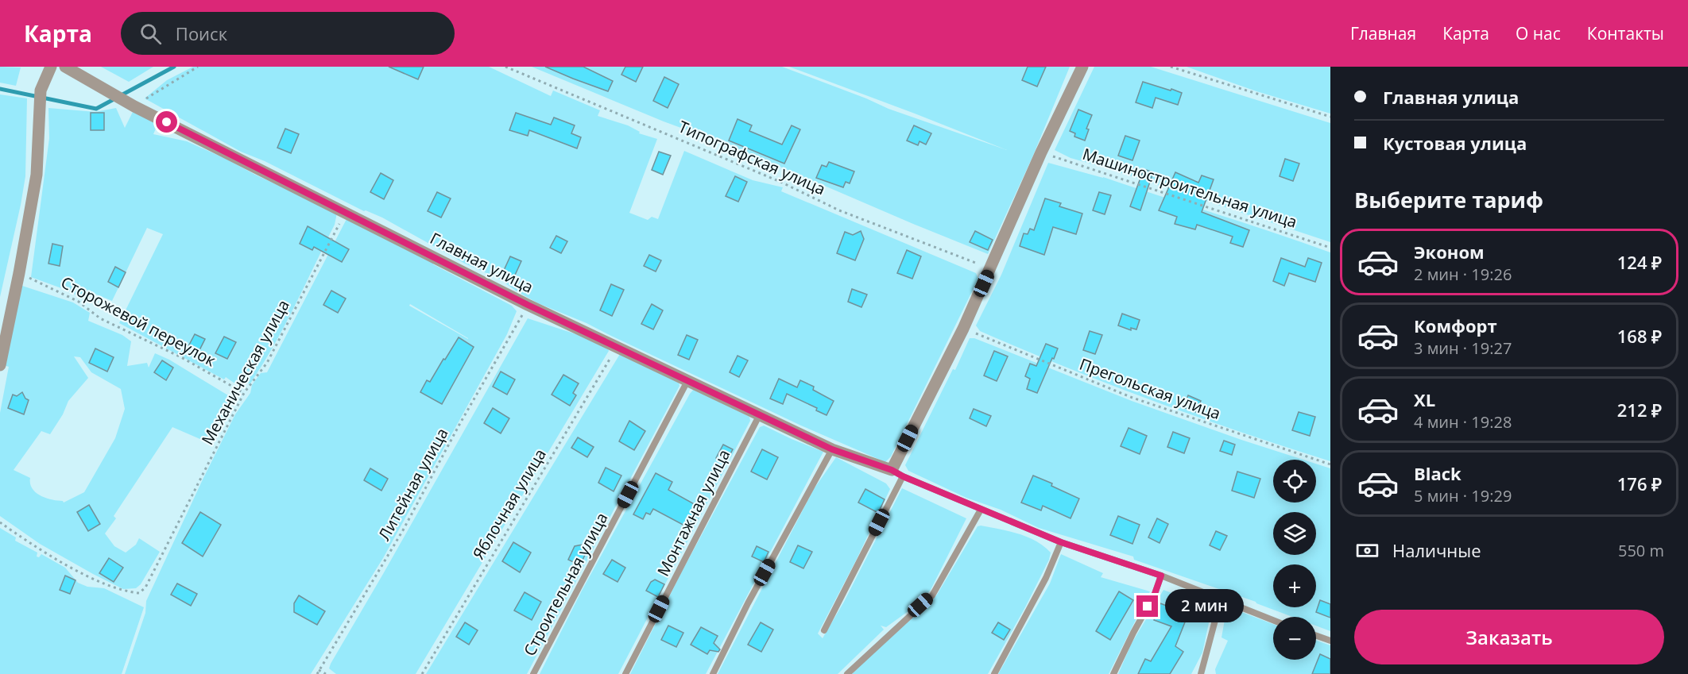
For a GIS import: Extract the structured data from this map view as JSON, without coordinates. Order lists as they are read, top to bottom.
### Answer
{
  "streets": {
    "street": ["Главная улица"],
    "lane": ["Монтажная улица", "Строительная улица"],
    "path": [
      "Типографская улица",
      "Машиностроительная улица",
      "Сторожевой переулок",
      "Механическая улица",
      "Прегольская улица",
      "Литейная улица",
      "Яблочная улица"
    ]
  },
  "crossings": [
    ["Главная улица", "Механическая улица"],
    ["Главная улица", "Литейная улица"],
    ["Главная улица", "Яблочная улица"],
    ["Главная улица", "Монтажная улица"],
    ["Главная улица", "Строительная улица"],
    ["Сторожевой переулок", "Механическая улица"]
  ],
  "page": {
    "header": "Карта",
    "search": "Поиск",
    "nav": [
      "Главная",
      "Карта",
      "О нас",
      "Контакты"
    ],
    "banner": ["Главная улица", "Кустовая улица"],
    "heading": "Выберите тариф",
    "list": [
      {
        "name": "Эконом",
        "note": "2 мин · 19:26",
        "value": "124 ₽"
      },
      {
        "name": "Комфорт",
        "note": "3 мин · 19:27",
        "value": "168 ₽"
      },
      {
        "name": "XL",
        "note": "4 мин · 19:28",
        "value": "212 ₽"
      },
      {
        "name": "Black",
        "note": "5 мин · 19:29",
        "value": "176 ₽"
      }
    ],
    "map_buttons": ["+", "−"],
    "pay": ["Наличные", "550 m"],
    "bubble": "2 мин",
    "buttons": "Заказать"
  }
}
